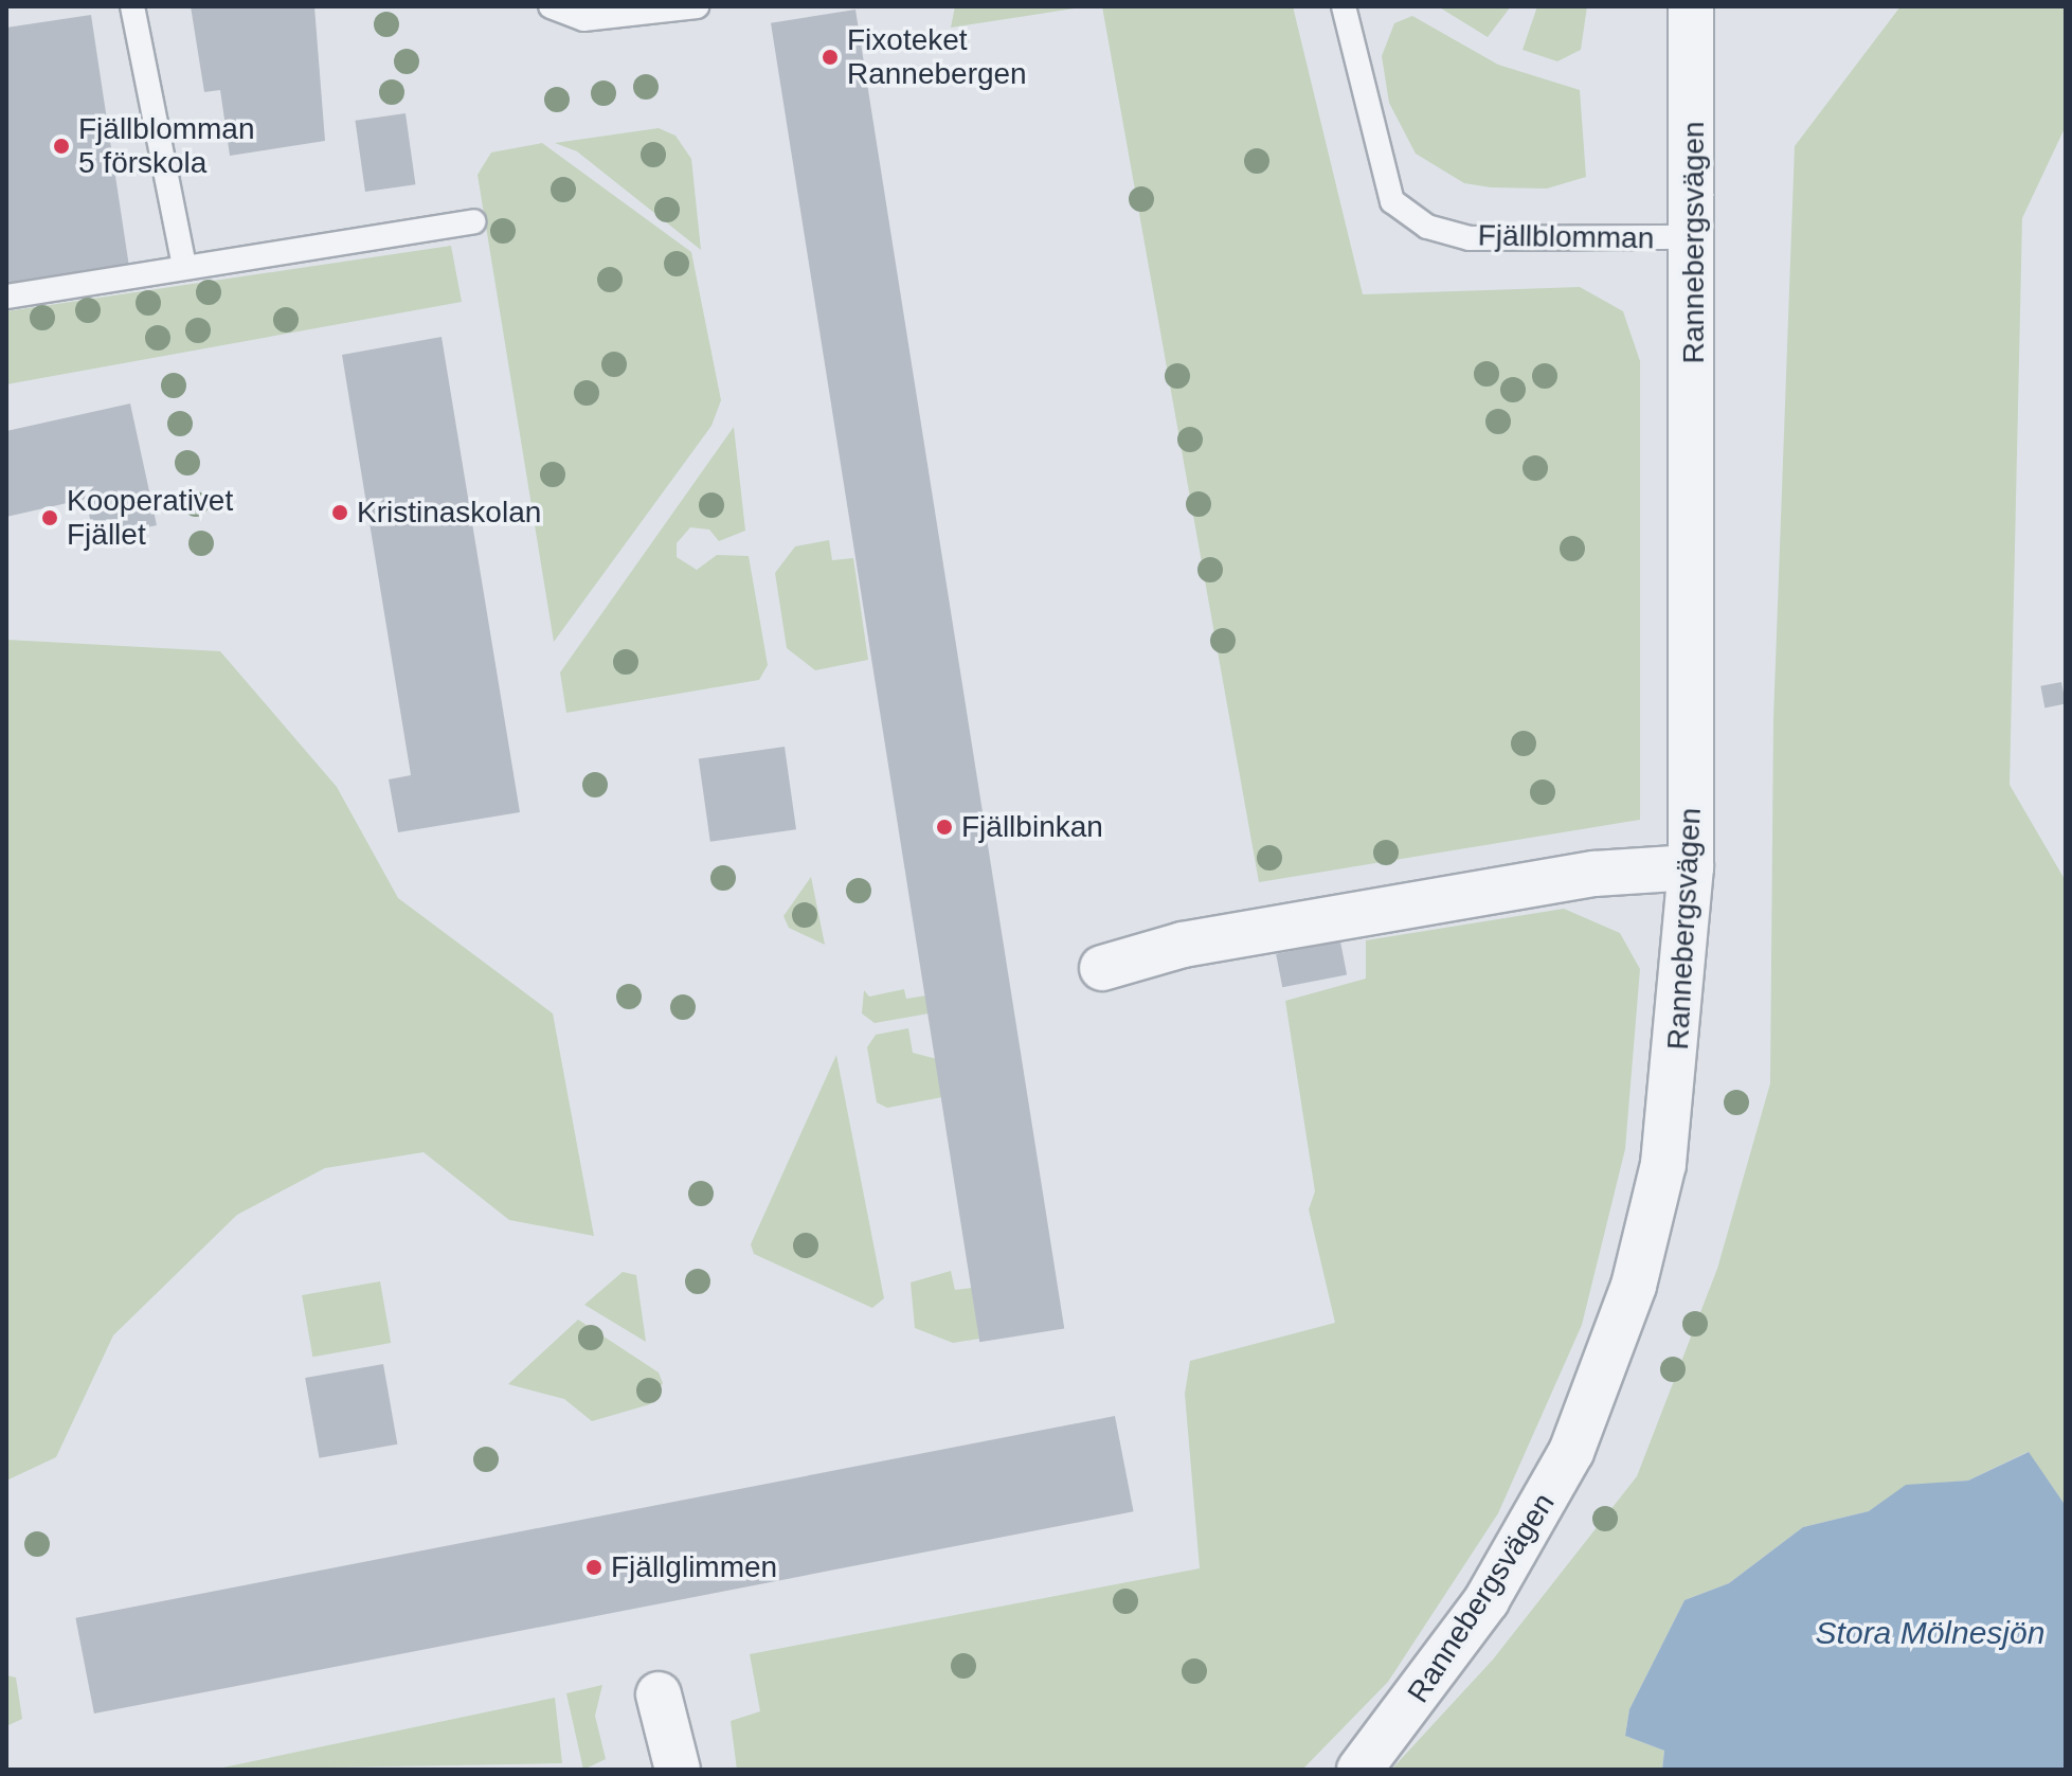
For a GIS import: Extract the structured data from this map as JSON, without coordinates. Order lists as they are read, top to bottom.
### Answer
{
  "streets": {
    "street": ["Rannebergsvägen"],
    "lane": ["Fjällblomman"]
  },
  "crossings": [
    ["Fjällblomman", "Rannebergsvägen"]
  ],
  "water": ["Stora Mölnesjön"],
  "places": [
    "Fixoteket Rannebergen",
    "Fjällblomman 5 förskola",
    "Kristinaskolan",
    "Kooperativet Fjället",
    "Fjällbinkan",
    "Fjällglimmen"
  ]
}
